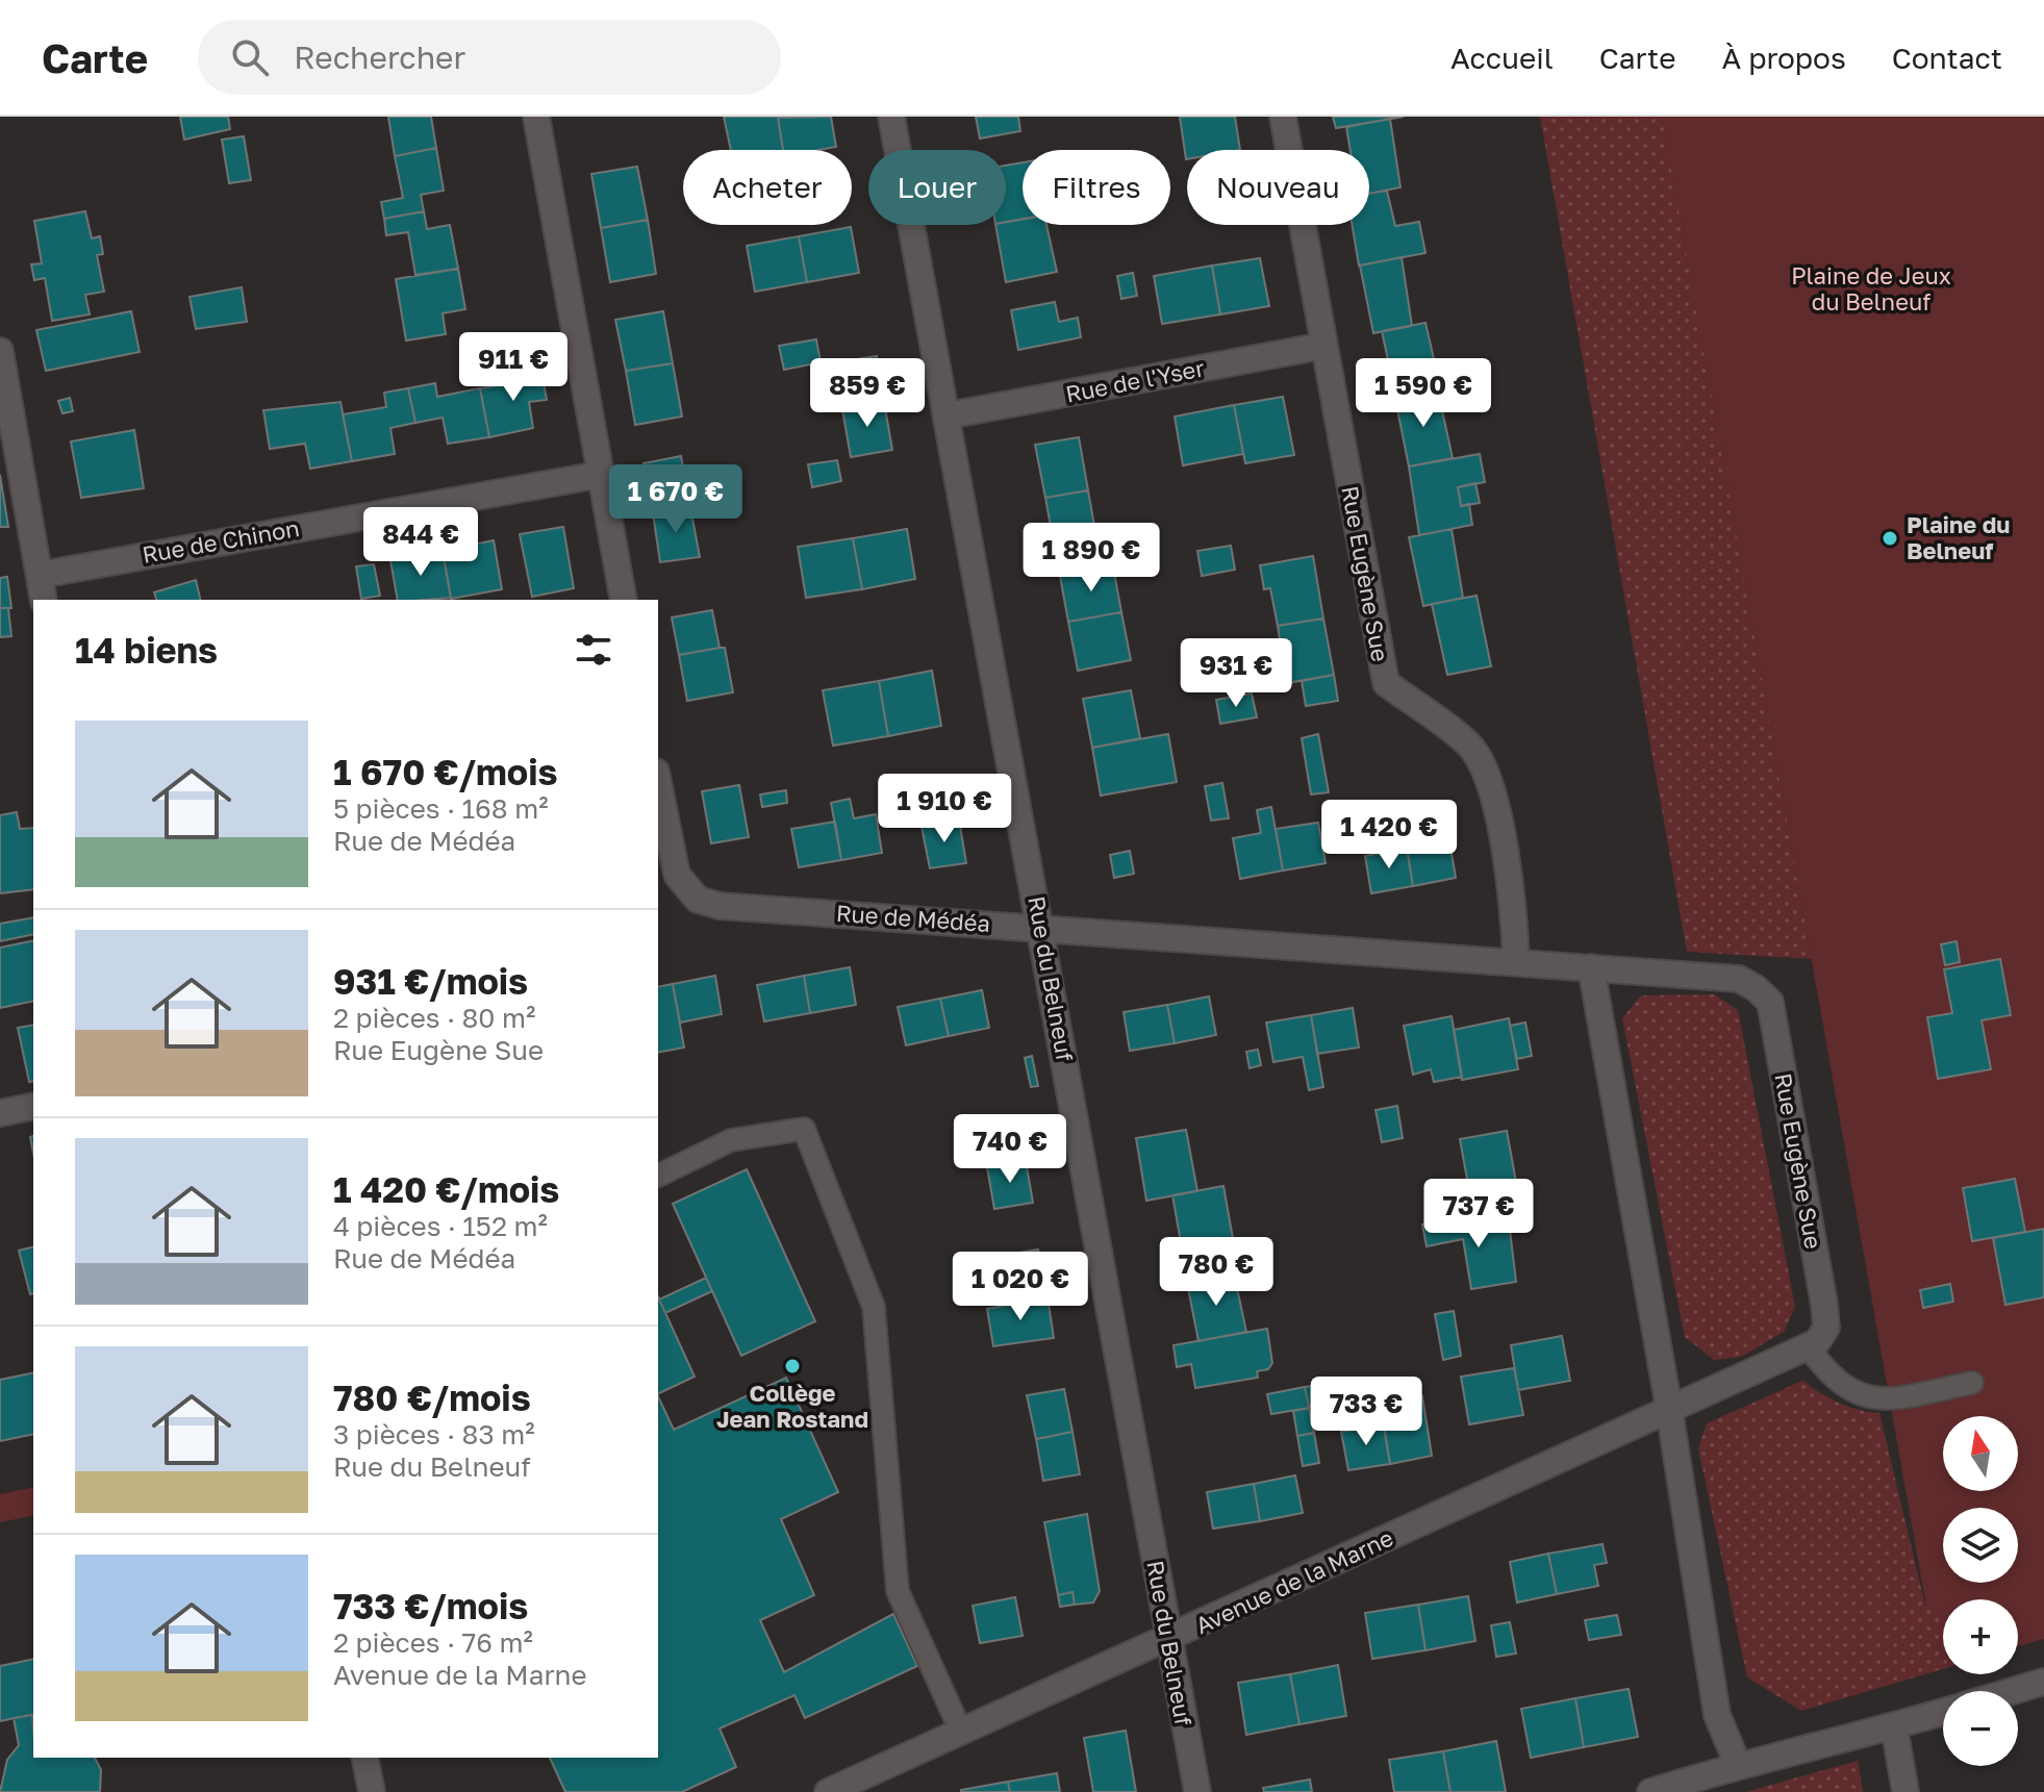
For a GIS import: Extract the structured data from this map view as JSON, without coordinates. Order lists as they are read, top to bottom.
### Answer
{
  "streets": {
    "street": [
      "Rue de l'Yser",
      "Rue de Chinon",
      "Rue Eugène Sue",
      "Rue de Médéa",
      "Rue du Belneuf",
      "Avenue de la Marne"
    ]
  },
  "crossings": [
    ["Rue de l'Yser", "Rue Eugène Sue"],
    ["Rue de l'Yser", "Rue du Belneuf"],
    ["Rue Eugène Sue", "Rue de Médéa"],
    ["Rue de Médéa", "Rue du Belneuf"],
    ["Rue du Belneuf", "Avenue de la Marne"]
  ],
  "parks": ["Plaine de Jeux du Belneuf"],
  "places": ["Plaine du Belneuf", "Collège Jean Rostand"],
  "north": "top",
  "page": {
    "header": "Carte",
    "search": "Rechercher",
    "nav": [
      "Accueil",
      "Carte",
      "À propos",
      "Contact"
    ],
    "chip": [
      "Acheter",
      "Louer",
      "Filtres",
      "Nouveau"
    ],
    "price": [
      "911 €",
      "859 €",
      "1 590 €",
      "1 670 €",
      "844 €",
      "1 890 €",
      "931 €",
      "1 910 €",
      "1 420 €",
      "740 €",
      "737 €",
      "780 €",
      "1 020 €",
      "733 €"
    ],
    "heading": "14 biens",
    "list": [
      {
        "name": "1 670 €/mois",
        "note": "5 pièces · 168 m² · Rue de Médéa"
      },
      {
        "name": "931 €/mois",
        "note": "2 pièces · 80 m² · Rue Eugène Sue"
      },
      {
        "name": "1 420 €/mois",
        "note": "4 pièces · 152 m² · Rue de Médéa"
      },
      {
        "name": "780 €/mois",
        "note": "3 pièces · 83 m² · Rue du Belneuf"
      },
      {
        "name": "733 €/mois",
        "note": "2 pièces · 76 m² · Avenue de la Marne"
      }
    ],
    "map_buttons": ["+", "−"]
  }
}
